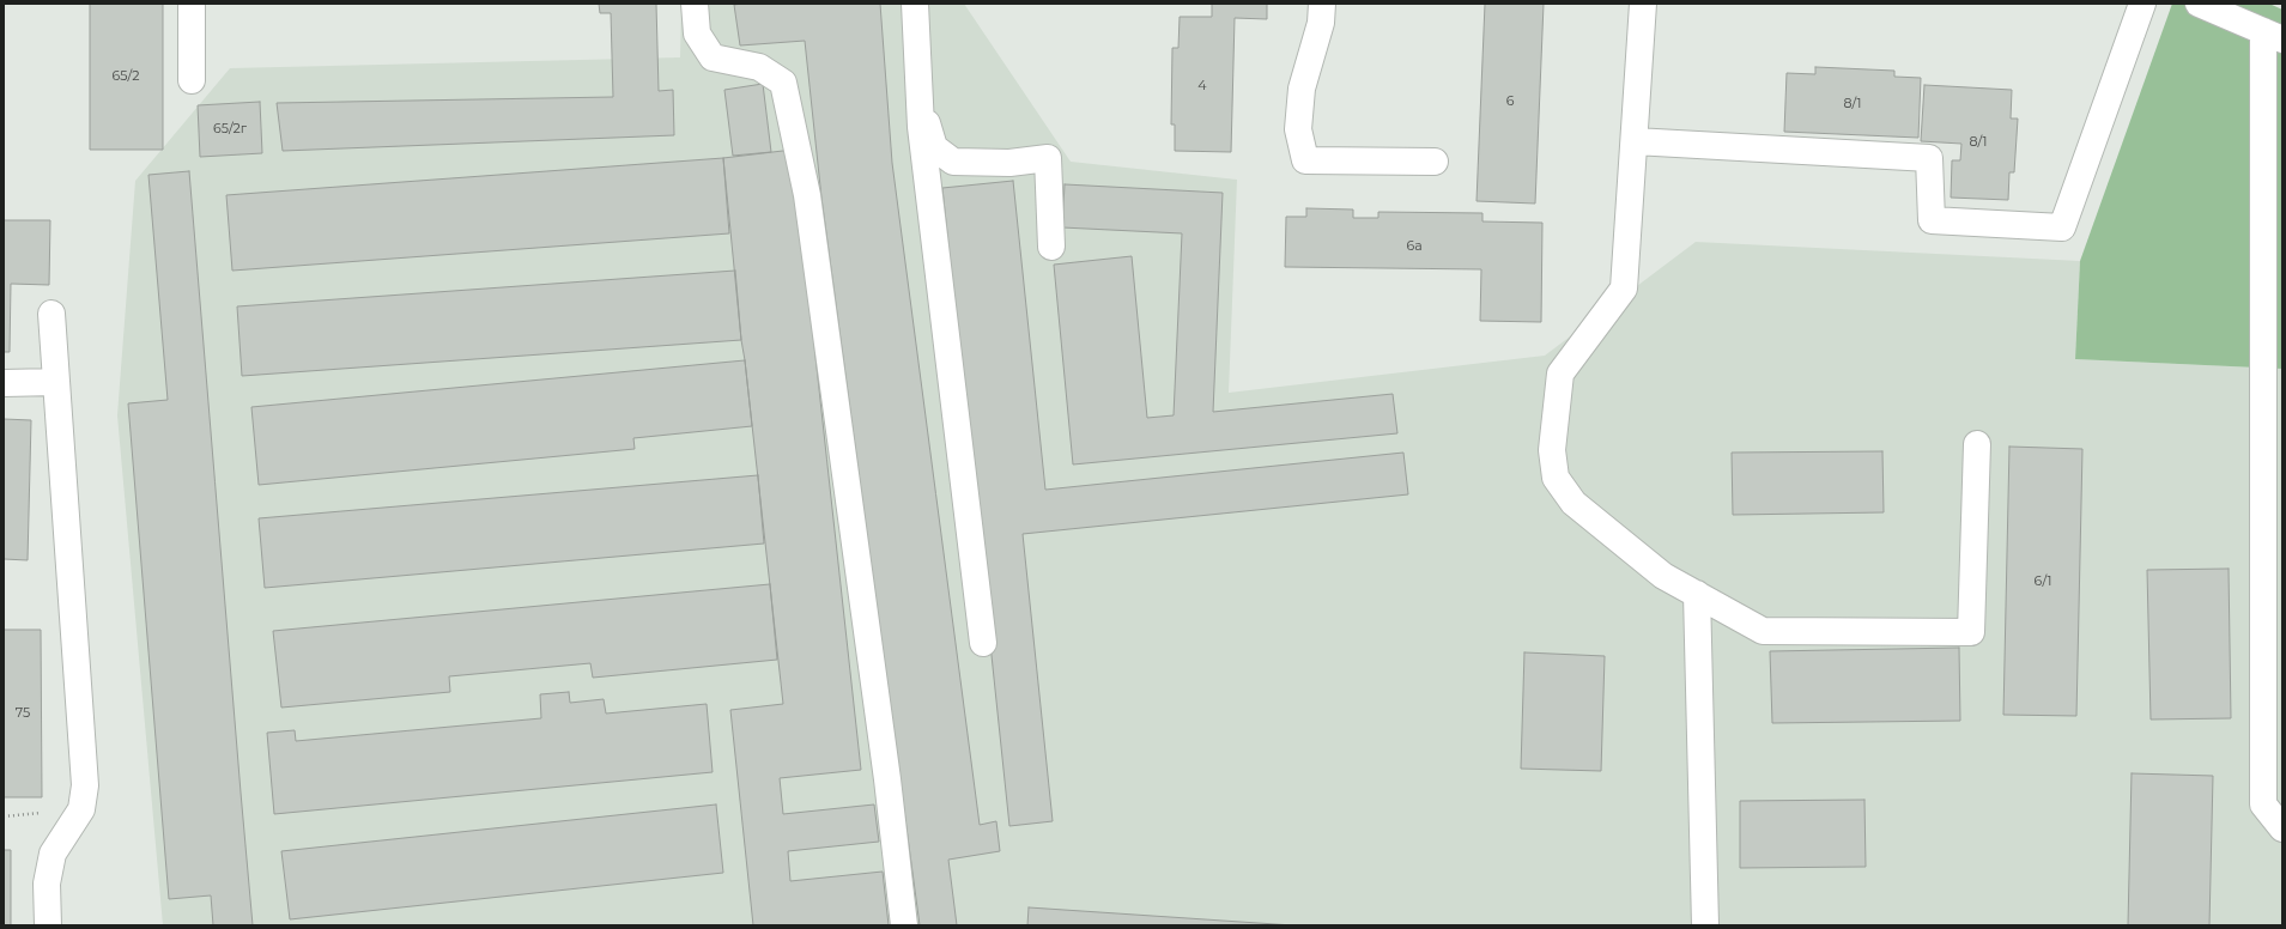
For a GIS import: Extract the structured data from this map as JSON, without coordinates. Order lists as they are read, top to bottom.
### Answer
{
  "house_numbers": [
    "65/2",
    "4",
    "6",
    "8/1",
    "65/2г",
    "8/1",
    "6а",
    "6/1",
    "75"
  ]
}
